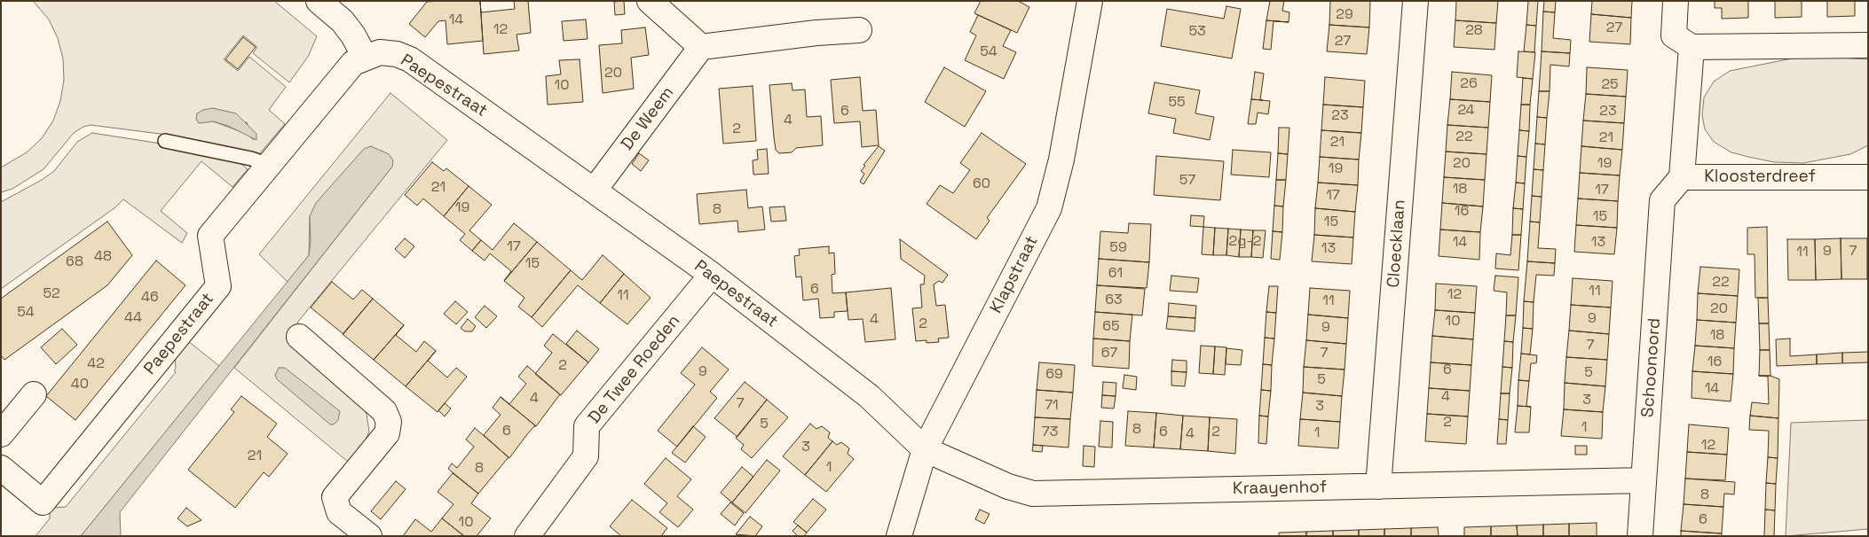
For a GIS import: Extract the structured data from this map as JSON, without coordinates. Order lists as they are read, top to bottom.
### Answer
{
  "streets": {
    "street": [
      "Paepestraat",
      "De Weem",
      "Kloosterdreef",
      "Cloecklaan",
      "Klapstraat",
      "Schoonoord",
      "De Twee Roeden",
      "Kraayenhof"
    ]
  },
  "crossings": [
    ["Paepestraat", "De Weem"],
    ["Paepestraat", "Klapstraat"],
    ["Paepestraat", "De Twee Roeden"],
    ["Paepestraat", "Kraayenhof"],
    ["Kloosterdreef", "Schoonoord"],
    ["Cloecklaan", "Kraayenhof"],
    ["Klapstraat", "Kraayenhof"],
    ["Schoonoord", "Kraayenhof"]
  ],
  "house_numbers": [
    "29",
    "14",
    "27",
    "12",
    "28",
    "53",
    "27",
    "54",
    "20",
    "26",
    "25",
    "10",
    "55",
    "24",
    "6",
    "23",
    "23",
    "4",
    "2",
    "22",
    "21",
    "21",
    "20",
    "19",
    "19",
    "57",
    "60",
    "21",
    "18",
    "17",
    "17",
    "19",
    "8",
    "16",
    "15",
    "15",
    "2g-2",
    "14",
    "13",
    "17",
    "59",
    "13",
    "9",
    "7",
    "11",
    "48",
    "68",
    "15",
    "61",
    "22",
    "6",
    "11",
    "52",
    "12",
    "11",
    "46",
    "63",
    "11",
    "20",
    "54",
    "44",
    "9",
    "4",
    "10",
    "2",
    "65",
    "9",
    "18",
    "7",
    "67",
    "7",
    "16",
    "42",
    "2",
    "6",
    "9",
    "5",
    "69",
    "5",
    "40",
    "14",
    "4",
    "4",
    "3",
    "7",
    "71",
    "3",
    "2",
    "5",
    "1",
    "8",
    "6",
    "73",
    "6",
    "2",
    "1",
    "4",
    "12",
    "3",
    "21",
    "1",
    "8",
    "8",
    "6",
    "10"
  ]
}
